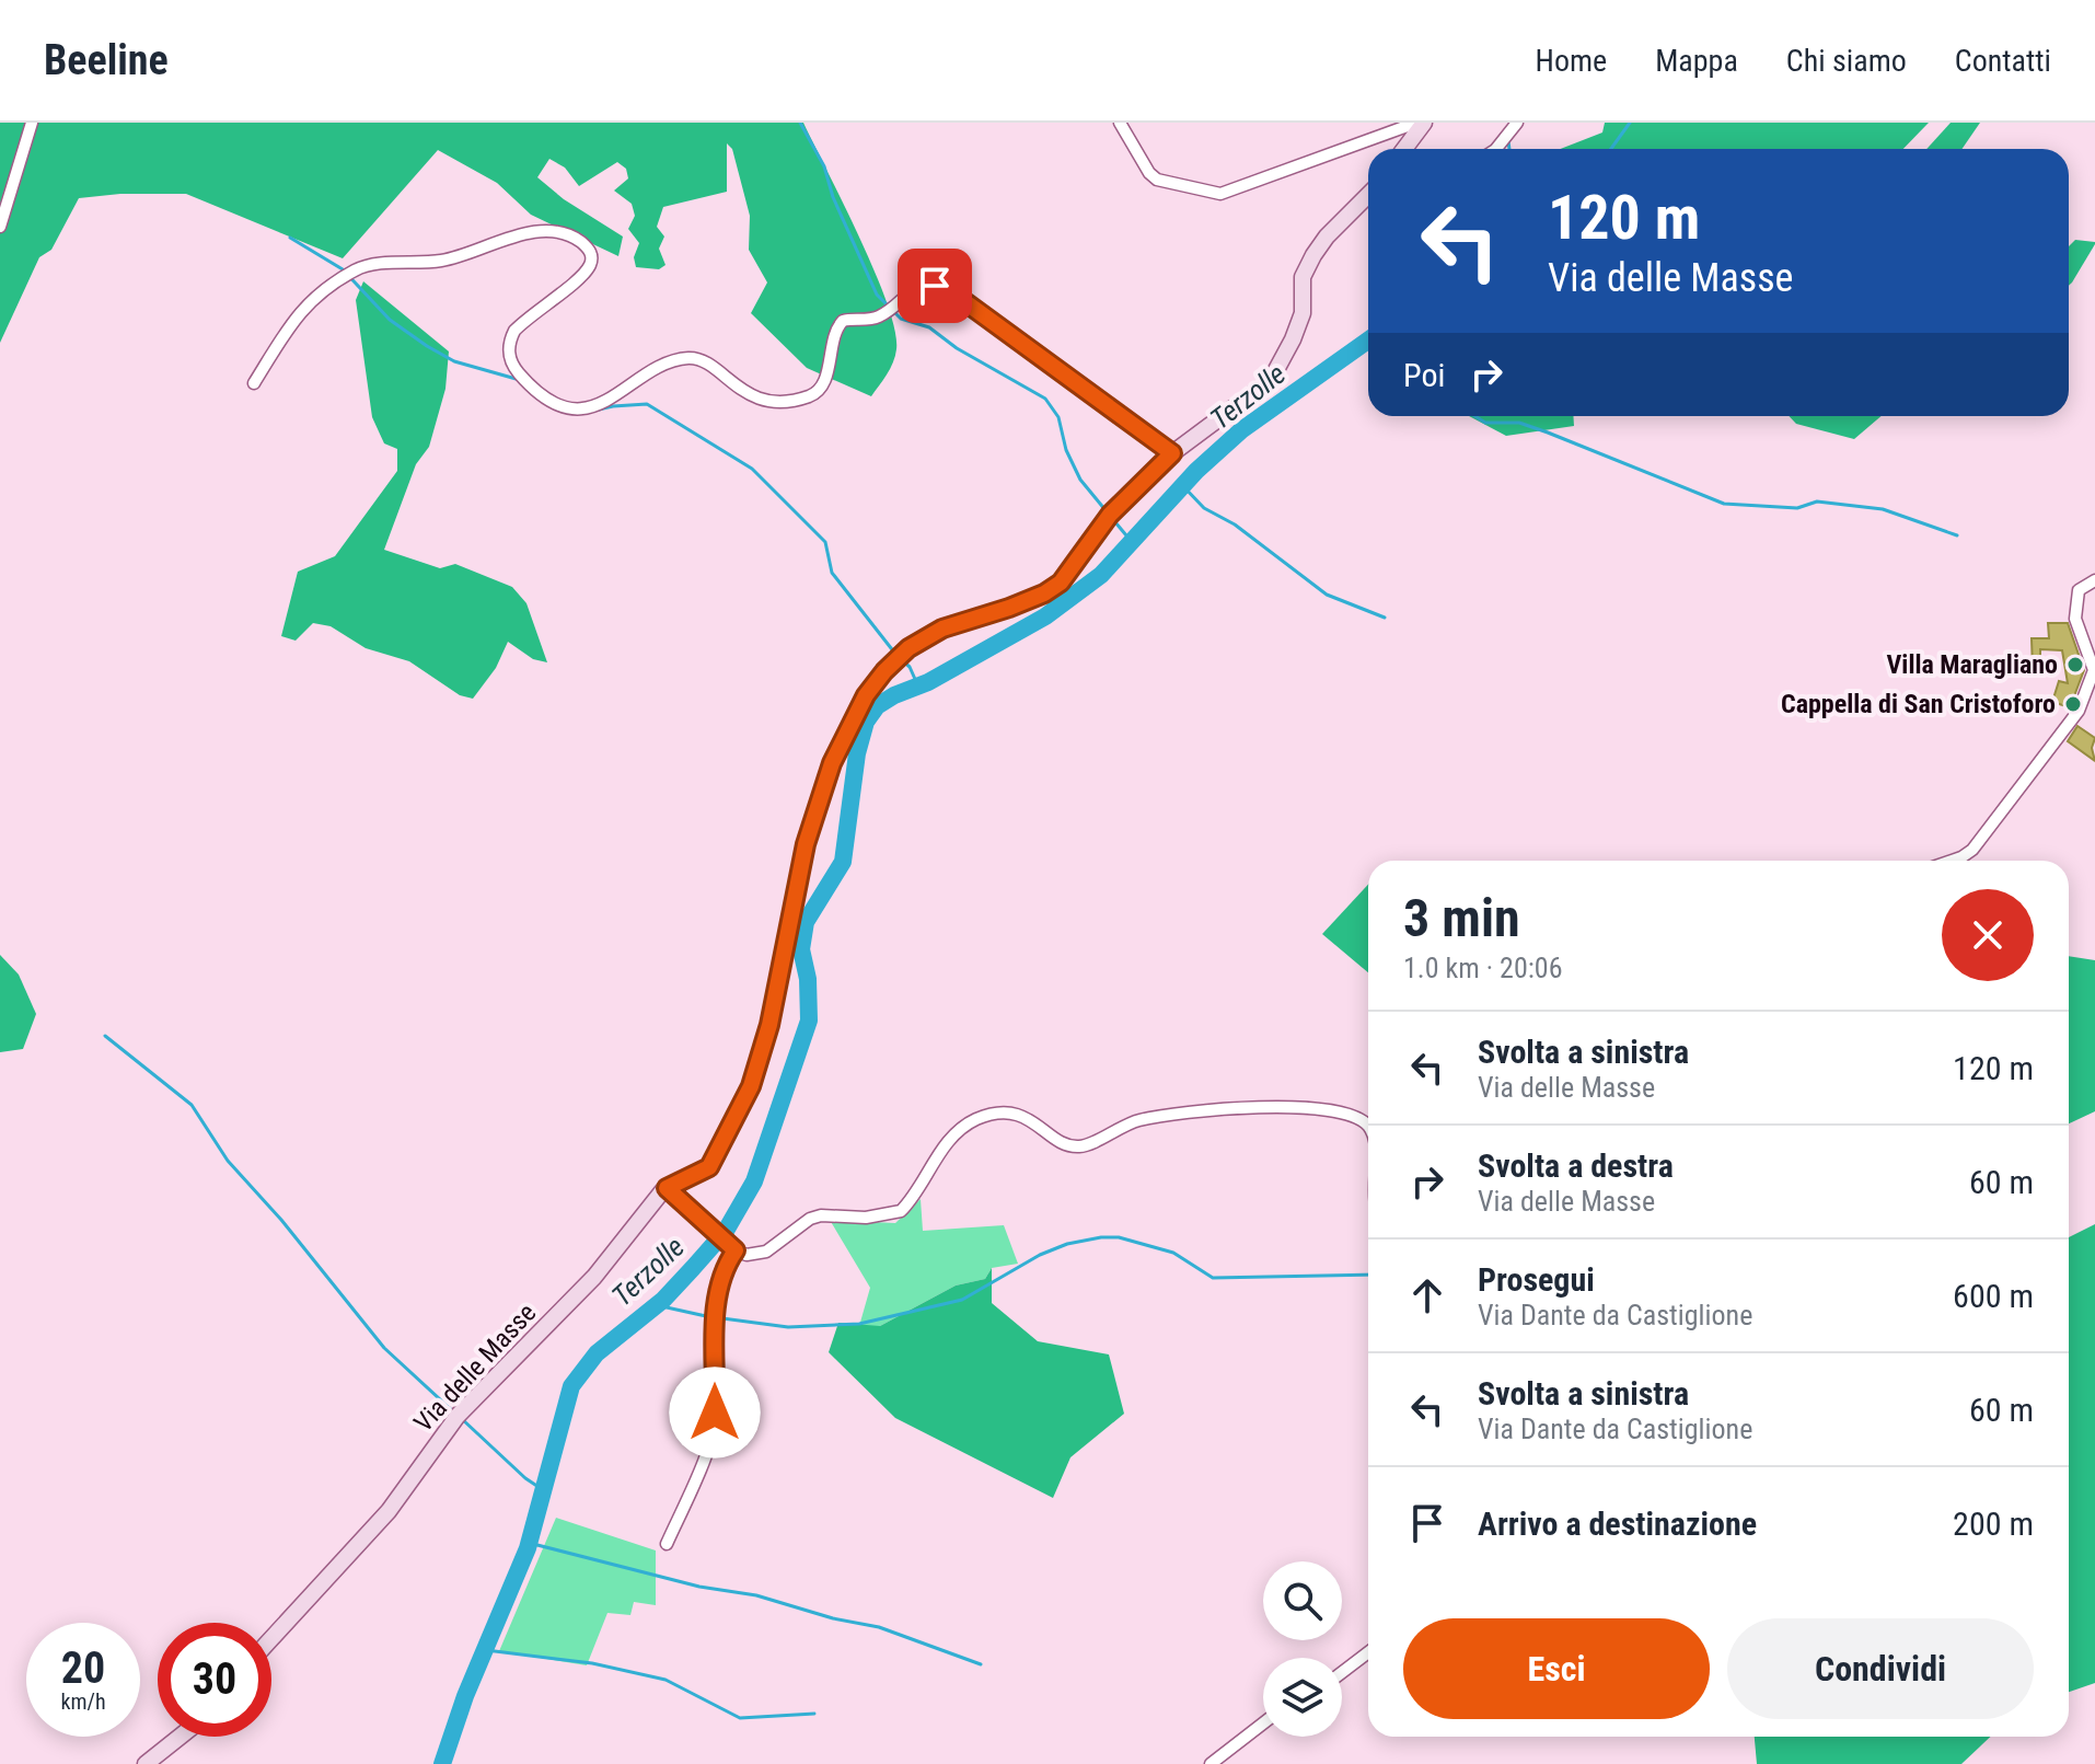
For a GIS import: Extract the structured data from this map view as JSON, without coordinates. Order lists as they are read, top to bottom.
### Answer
{
  "streets": {
    "street": ["Via delle Masse"]
  },
  "water": ["Terzolle"],
  "places": ["Villa Maragliano", "Cappella di San Cristoforo"],
  "page": {
    "header": "Beeline",
    "nav": [
      "Home",
      "Mappa",
      "Chi siamo",
      "Contatti"
    ],
    "turn": ["120 m", "Via delle Masse"],
    "then": "Poi",
    "heading": ["3 min", "1.0 km · 20:06"],
    "list": [
      {
        "name": "Svolta a sinistra",
        "note": "Via delle Masse",
        "value": "120 m"
      },
      {
        "name": "Svolta a destra",
        "note": "Via delle Masse",
        "value": "60 m"
      },
      {
        "name": "Prosegui",
        "note": "Via Dante da Castiglione",
        "value": "600 m"
      },
      {
        "name": "Svolta a sinistra",
        "note": "Via Dante da Castiglione",
        "value": "60 m"
      },
      {
        "name": "Arrivo a destinazione",
        "value": "200 m"
      }
    ],
    "buttons": ["Esci", "Condividi"],
    "speed": "20 km/h",
    "limit": "30"
  }
}
